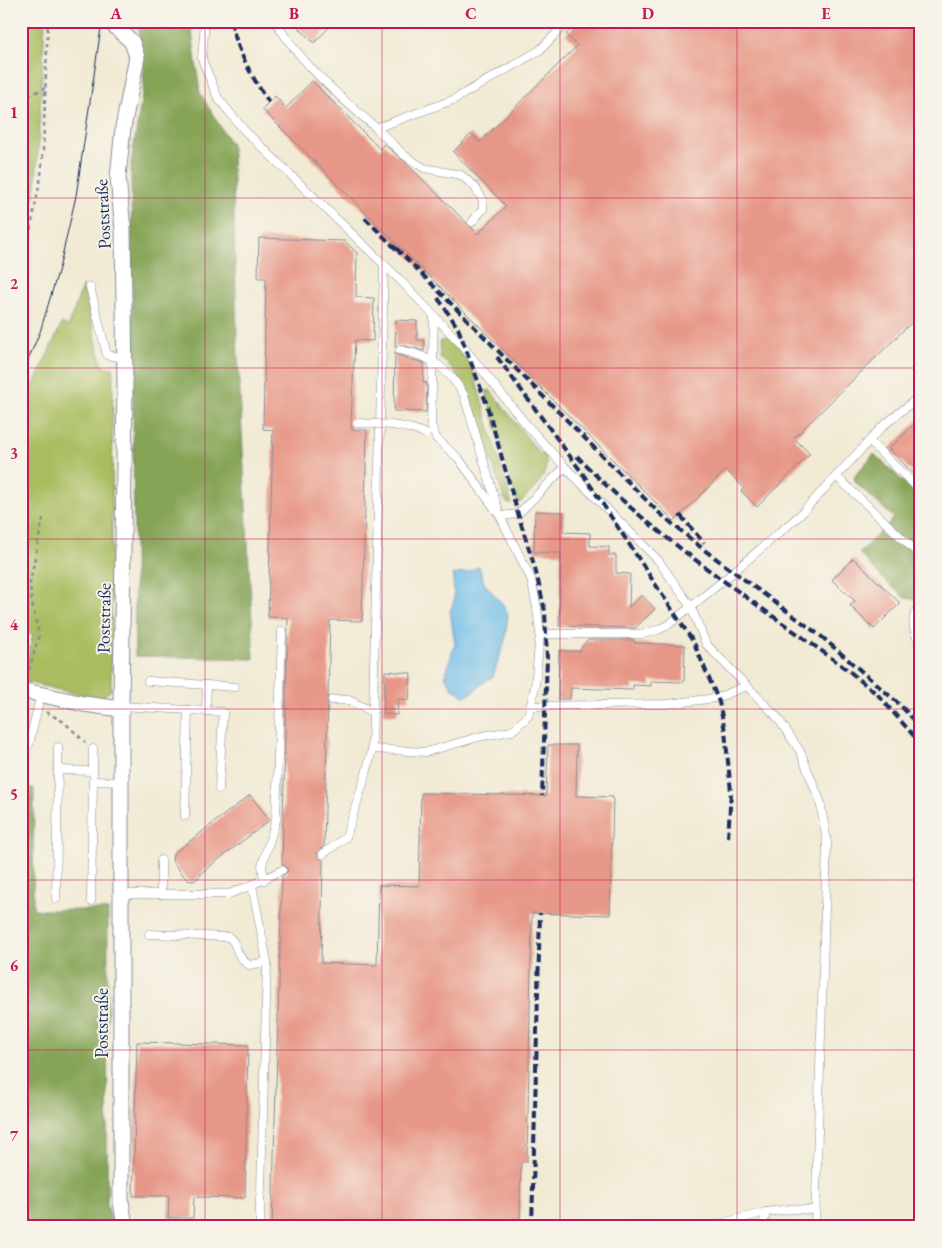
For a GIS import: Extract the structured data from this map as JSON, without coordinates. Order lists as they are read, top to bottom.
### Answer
{
  "streets": {
    "street": ["Poststraße"]
  },
  "grid": {
    "columns": [
      "A",
      "B",
      "C",
      "D",
      "E"
    ],
    "rows": [
      "1",
      "2",
      "3",
      "4",
      "5",
      "6",
      "7"
    ]
  }
}
